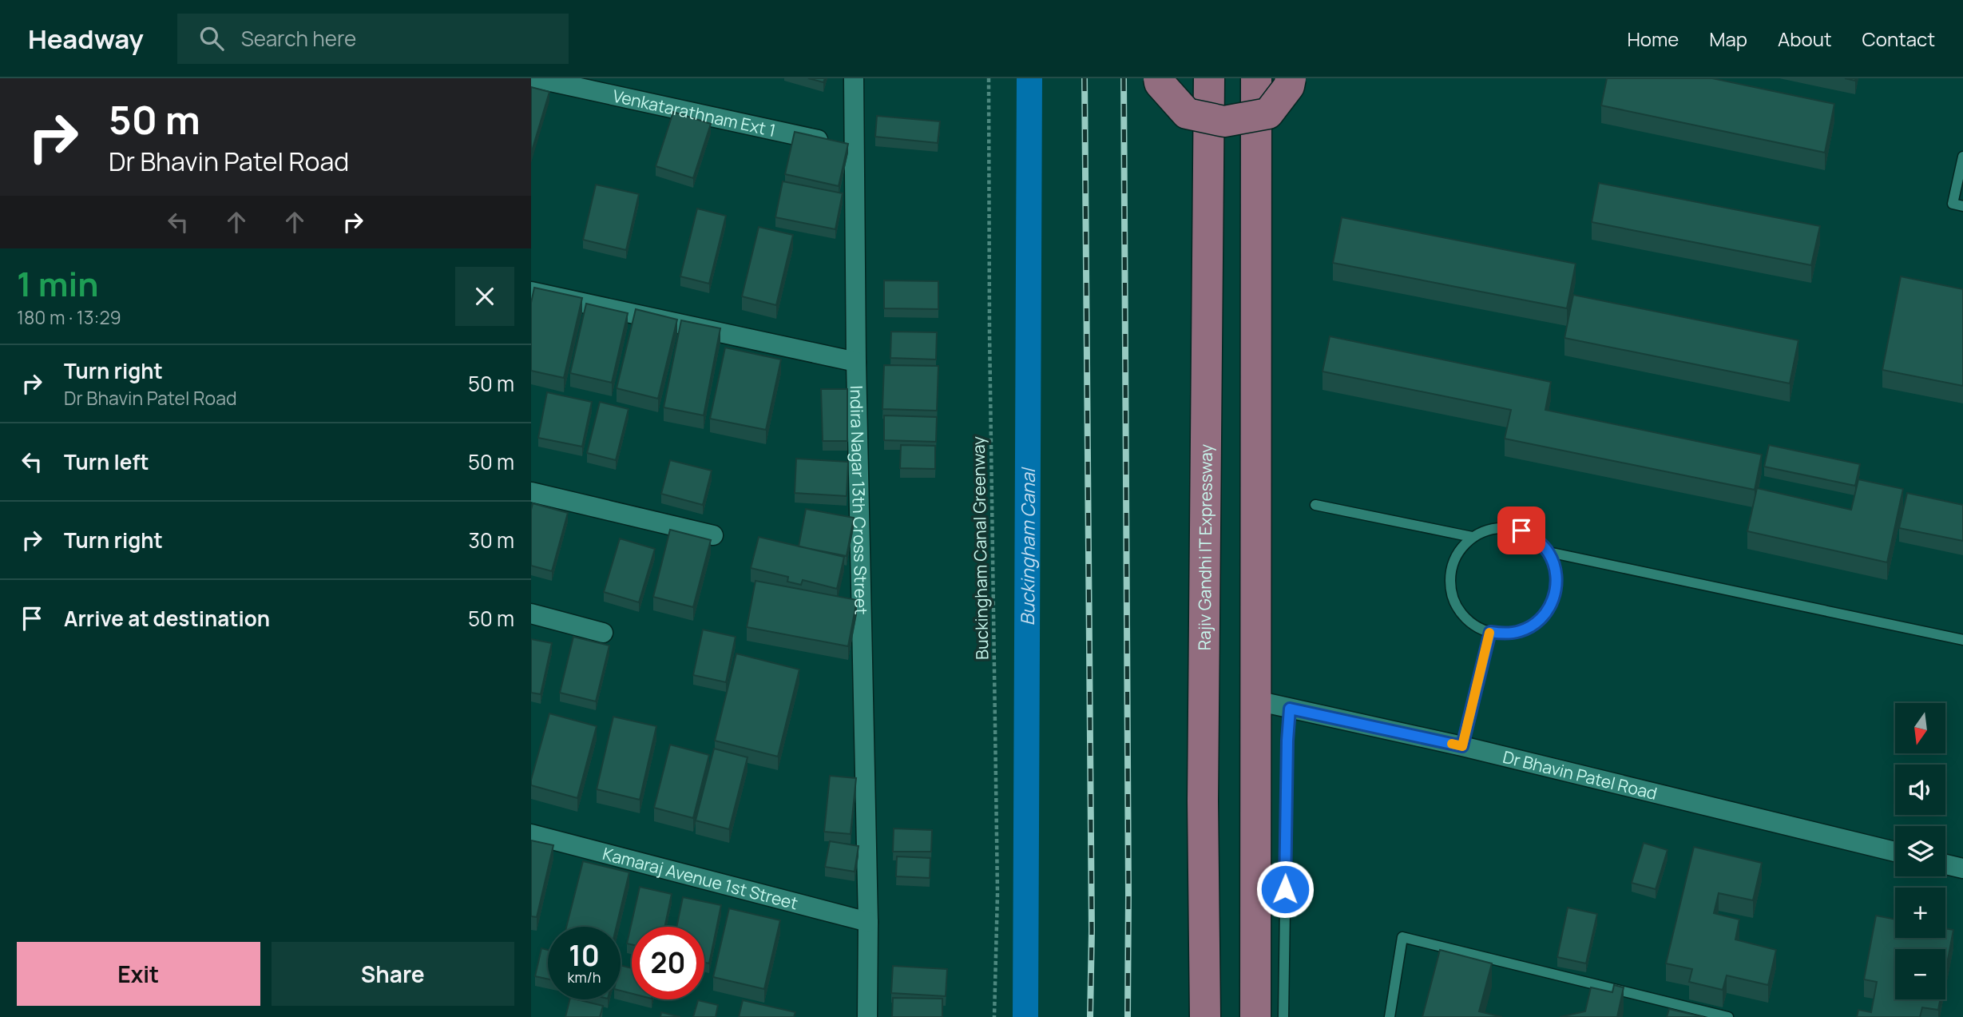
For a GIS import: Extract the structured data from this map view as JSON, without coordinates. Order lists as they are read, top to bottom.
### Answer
{
  "streets": {
    "main road": ["Rajiv Gandhi IT Expressway"],
    "street": [
      "Venkatarathnam Ext 1",
      "Indira Nagar 13th Cross Street",
      "Dr Bhavin Patel Road",
      "Kamaraj Avenue 1st Street"
    ],
    "path": ["Buckingham Canal Greenway"]
  },
  "crossings": [
    ["Venkatarathnam Ext 1", "Indira Nagar 13th Cross Street"],
    ["Indira Nagar 13th Cross Street", "Kamaraj Avenue 1st Street"]
  ],
  "water": ["Buckingham Canal"],
  "north": "bottom",
  "page": {
    "header": "Headway",
    "search": "Search here",
    "nav": [
      "Home",
      "Map",
      "About",
      "Contact"
    ],
    "turn": ["50 m", "Dr Bhavin Patel Road"],
    "heading": ["1 min", "180 m · 13:29"],
    "list": [
      {
        "name": "Turn right",
        "note": "Dr Bhavin Patel Road",
        "value": "50 m"
      },
      {
        "name": "Turn left",
        "value": "50 m"
      },
      {
        "name": "Turn right",
        "value": "30 m"
      },
      {
        "name": "Arrive at destination",
        "value": "50 m"
      }
    ],
    "map_buttons": ["+", "−"],
    "speed": "10 km/h",
    "limit": "20",
    "buttons": ["Exit", "Share"]
  }
}
